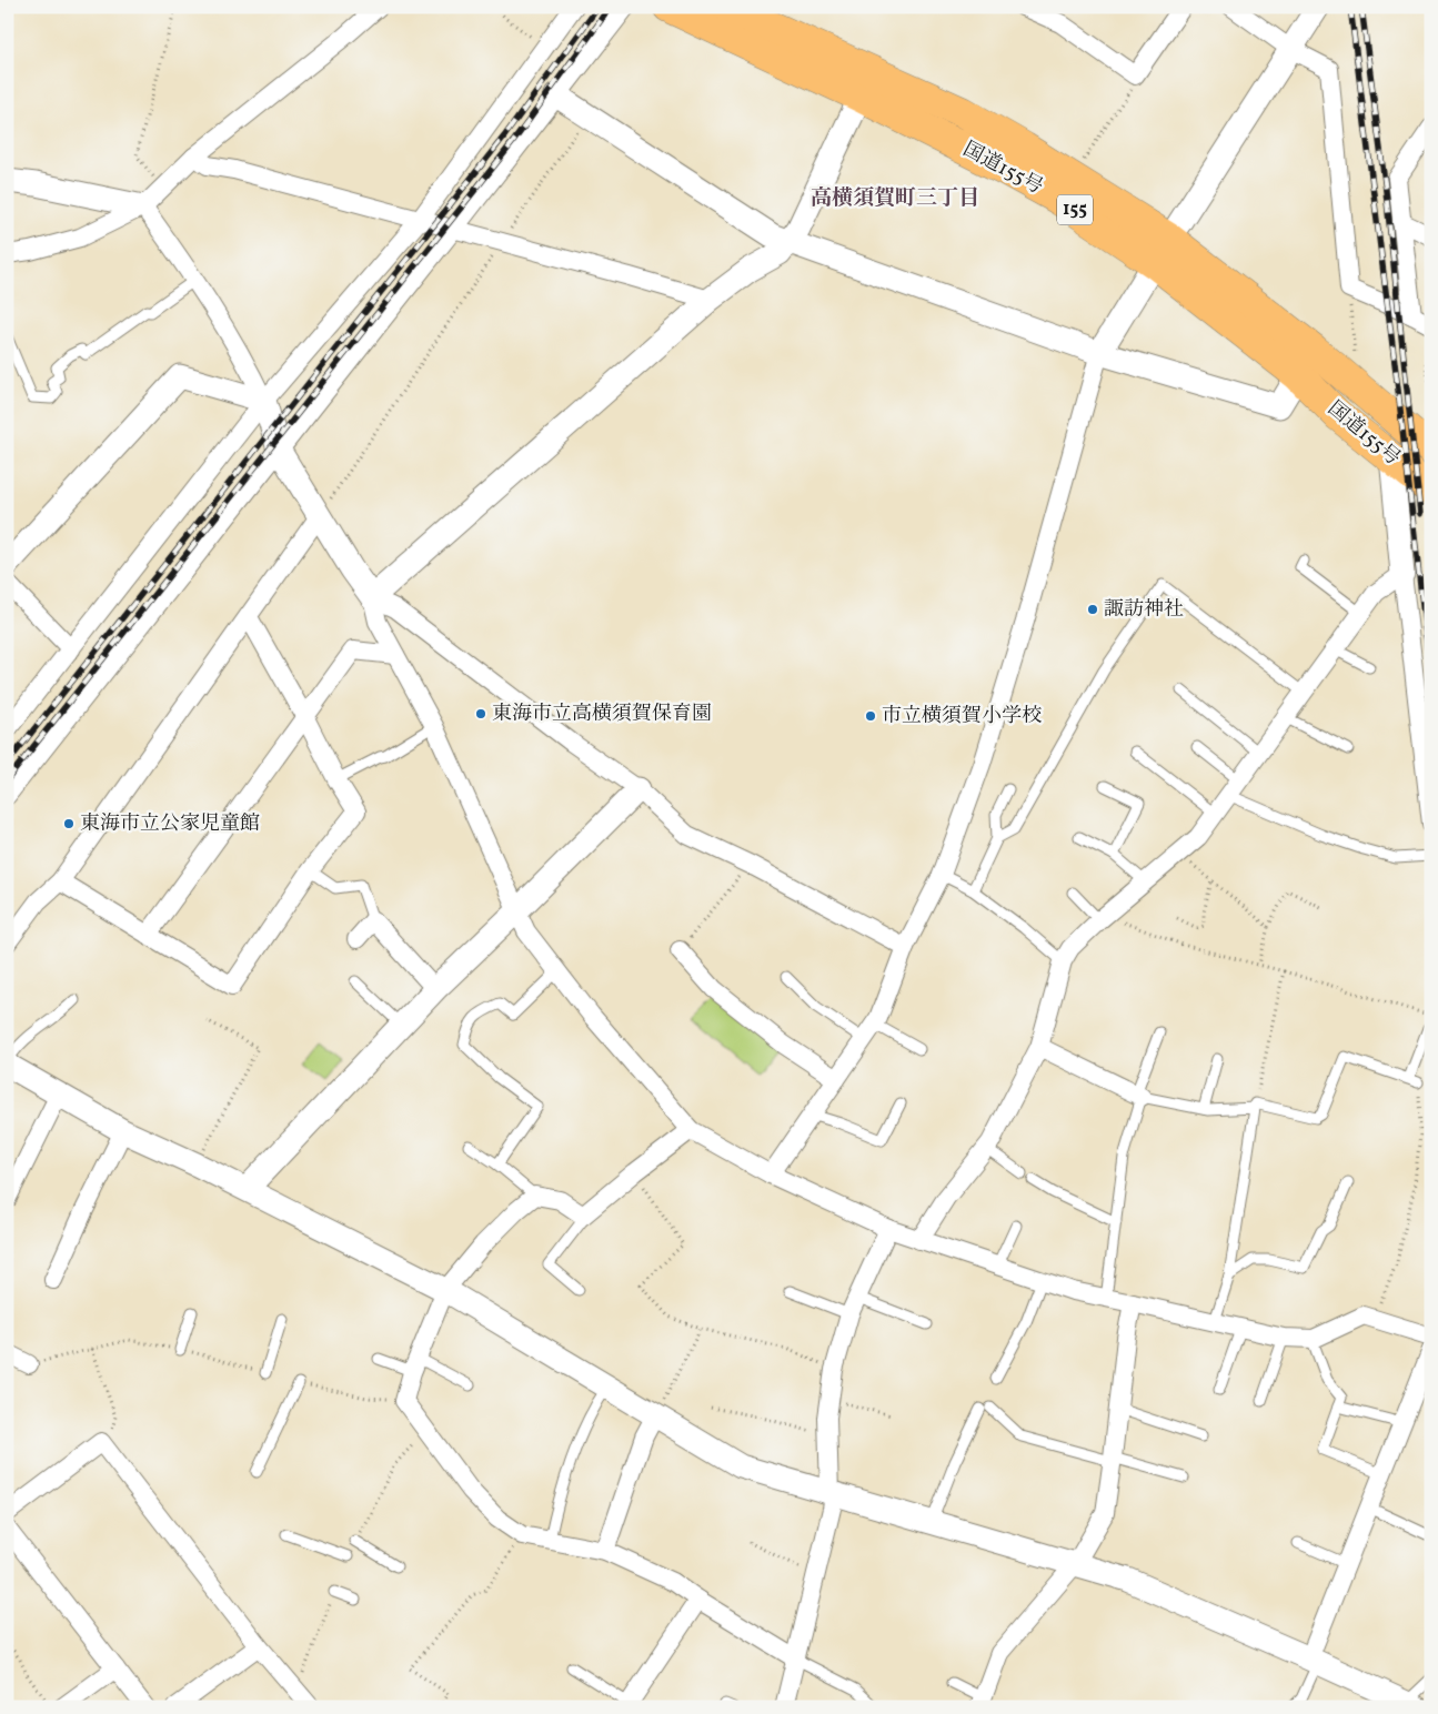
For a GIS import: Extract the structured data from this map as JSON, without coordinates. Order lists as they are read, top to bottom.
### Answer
{
  "streets": {
    "highway": ["国道155号", "155"]
  },
  "districts": ["高横須賀町三丁目"],
  "places": [
    "諏訪神社",
    "東海市立高横須賀保育園",
    "市立横須賀小学校",
    "東海市立公家児童館"
  ]
}
